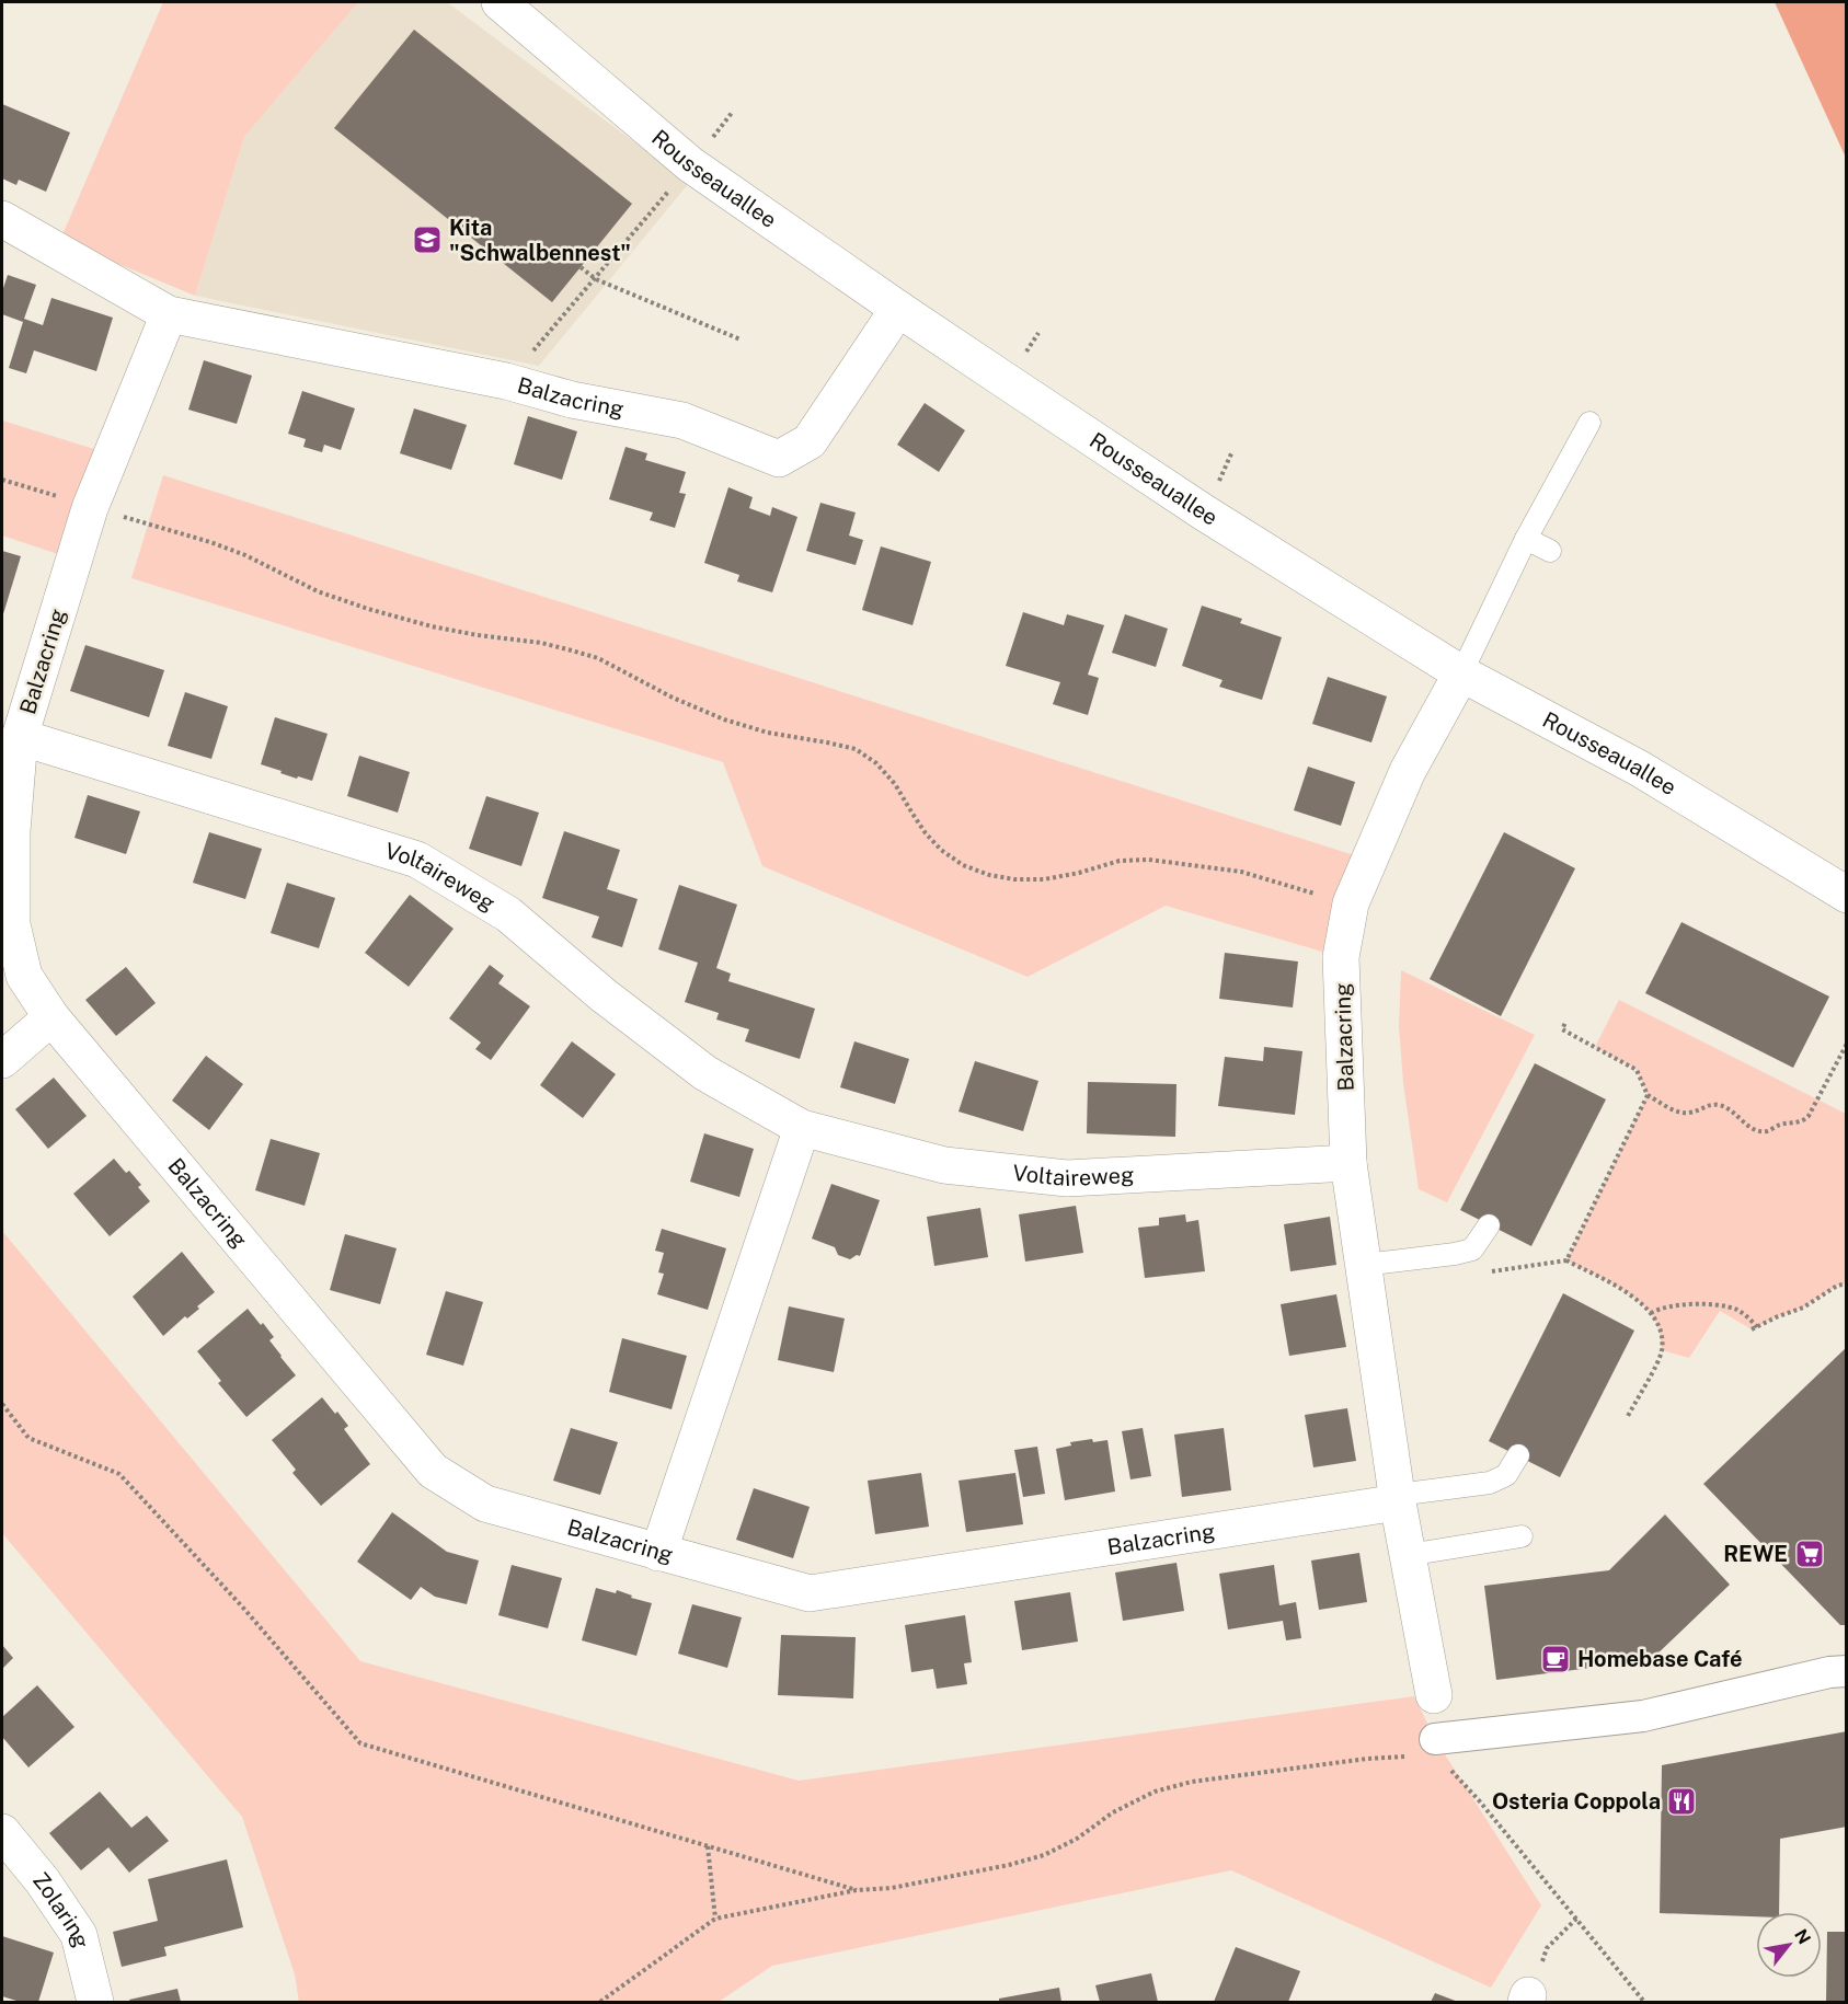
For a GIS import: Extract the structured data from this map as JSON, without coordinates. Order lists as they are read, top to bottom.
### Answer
{
  "streets": {
    "street": [
      "Rousseauallee",
      "Balzacring",
      "Voltaireweg",
      "Zolaring"
    ]
  },
  "crossings": [
    ["Rousseauallee", "Balzacring"],
    ["Balzacring", "Voltaireweg"]
  ],
  "places": {
    "school or university": ["Kita \"Schwalbennest\""],
    "supermarket": ["REWE"],
    "cafe": ["Homebase Café"],
    "restaurant": ["Osteria Coppola"]
  },
  "north": "top right"
}
